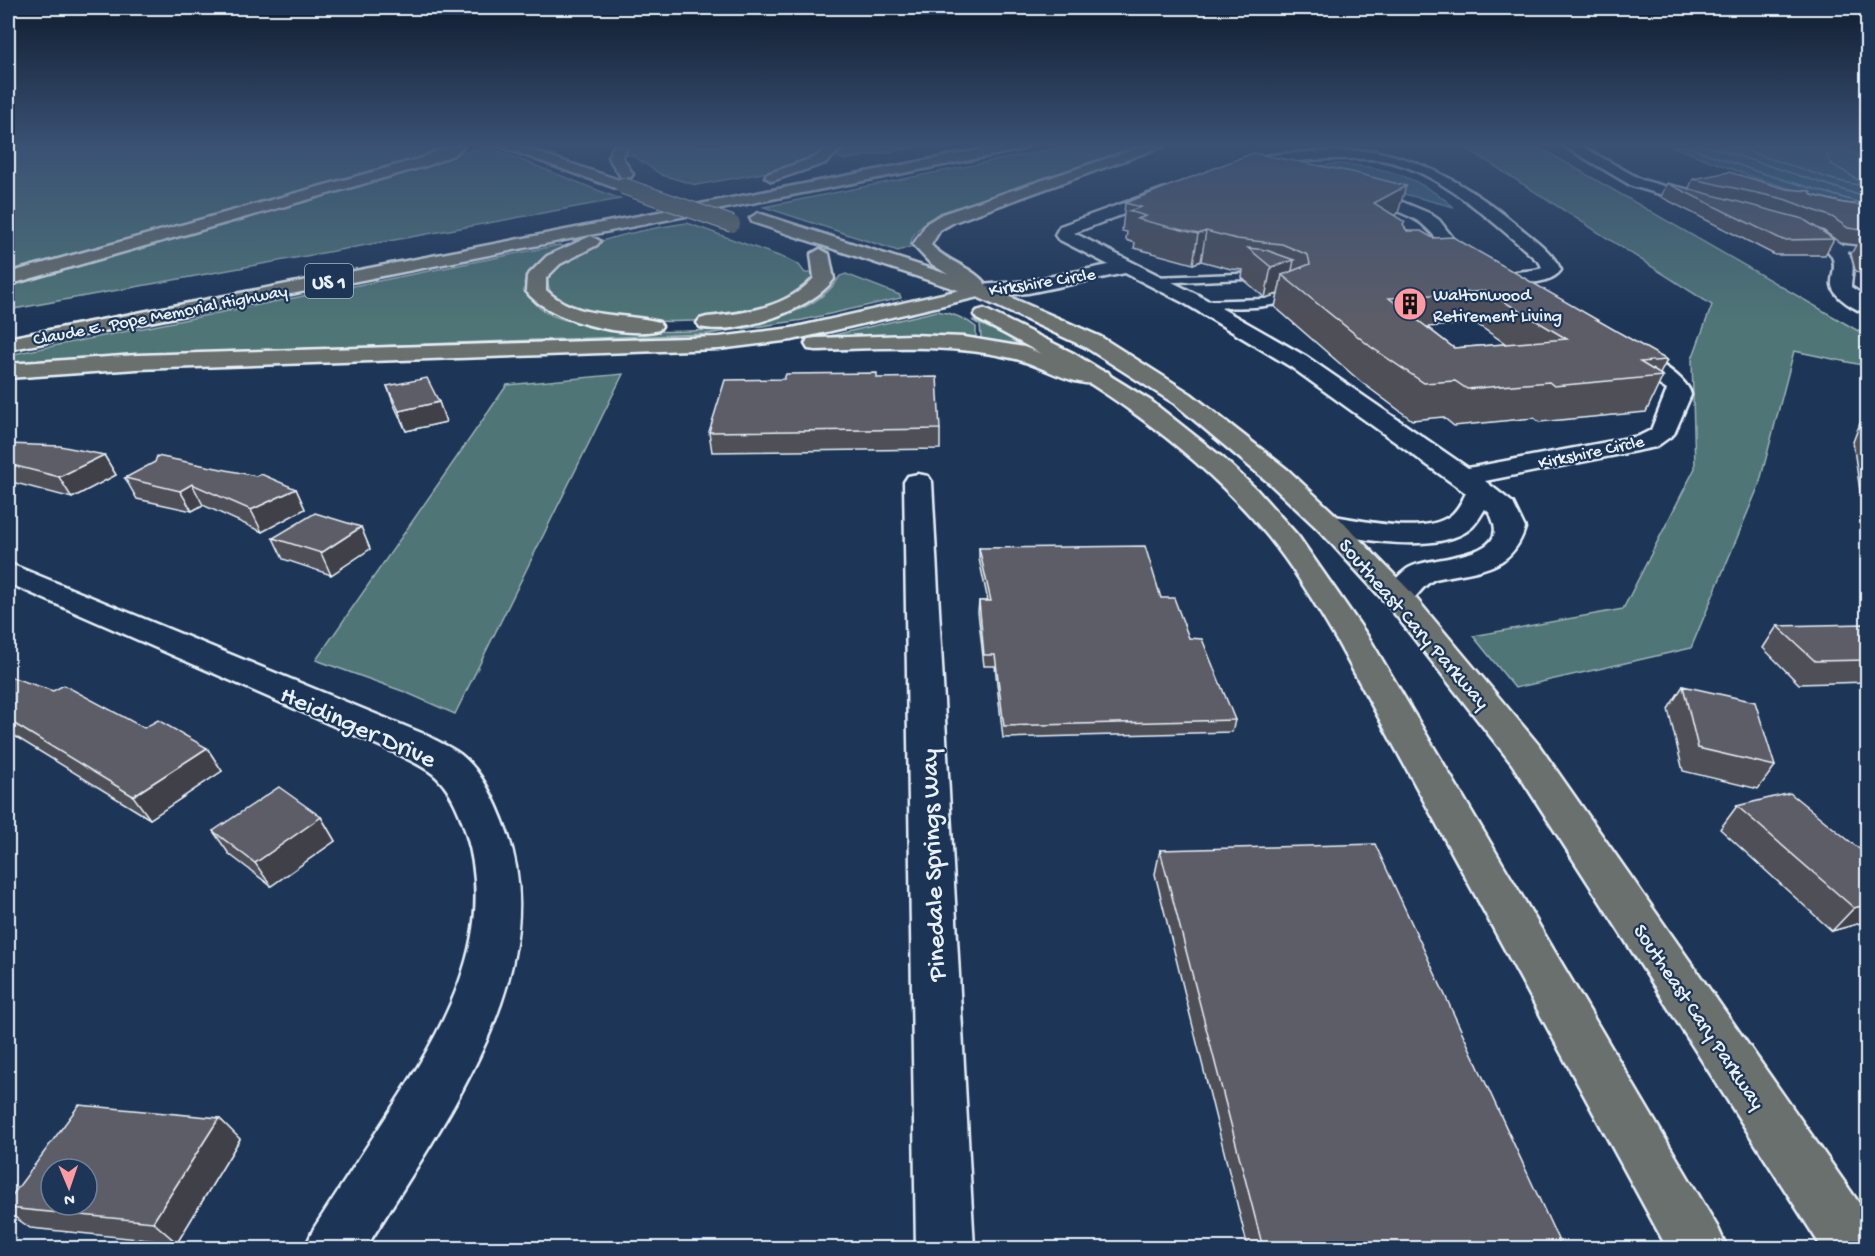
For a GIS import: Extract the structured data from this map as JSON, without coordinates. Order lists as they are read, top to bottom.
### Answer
{
  "streets": {
    "main road": ["US 1", "Claude E. Pope Memorial Highway", "Southeast Cary Parkway"],
    "street": ["Kirkshire Circle", "Heidinger Drive", "Pinedale Springs Way"]
  },
  "crossings": [
    ["Kirkshire Circle", "Southeast Cary Parkway"]
  ],
  "places": {
    "building": ["Waltonwood Retirement Living"]
  },
  "north": "bottom"
}
